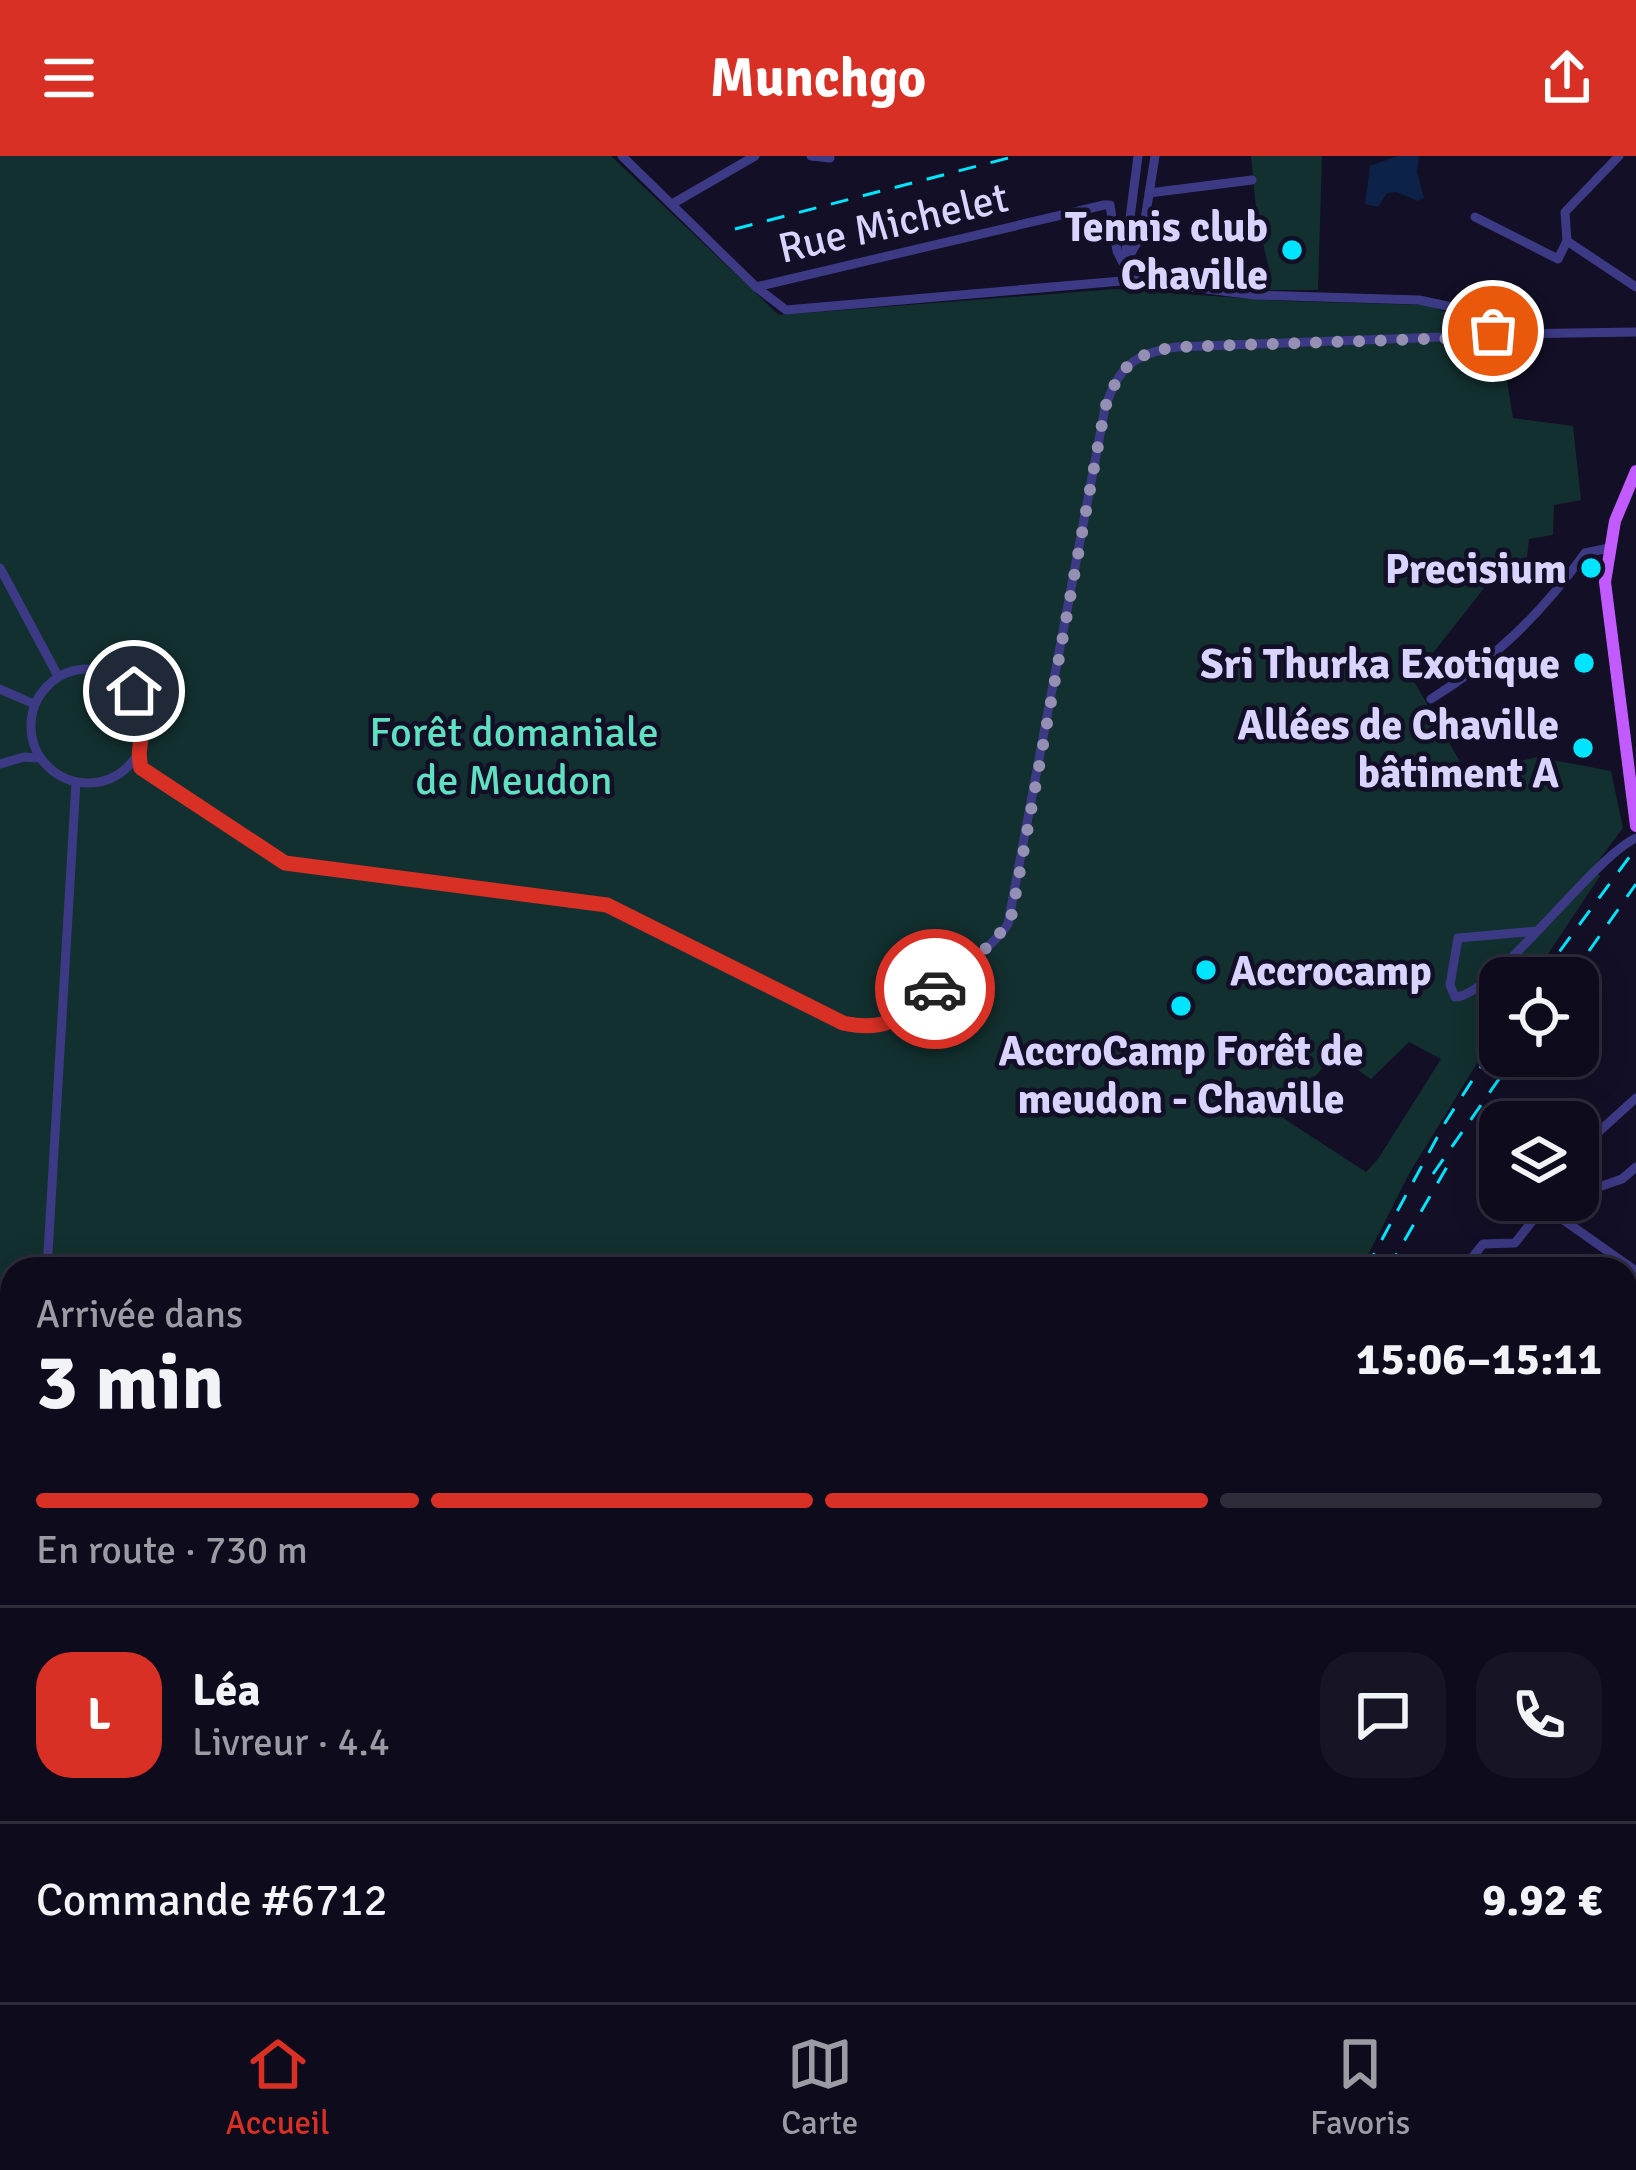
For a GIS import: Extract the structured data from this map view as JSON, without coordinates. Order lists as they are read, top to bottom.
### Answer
{
  "streets": {
    "street": ["Rue Michelet"]
  },
  "parks": ["Forêt domaniale de Meudon"],
  "places": [
    "Tennis club Chaville",
    "Precisium",
    "Sri Thurka Exotique",
    "Allées de Chaville bâtiment A",
    "Accrocamp",
    "AccroCamp Forêt de meudon - Chaville"
  ],
  "page": {
    "header": "Munchgo",
    "heading": ["3 min", "Arrivée dans", "15:06–15:11"],
    "panel": [
      "Léa",
      "Livreur · 4.4",
      "Commande #6712",
      "9.92 €"
    ],
    "bar": "En route · 730 m",
    "round": "L",
    "tabs": ["Accueil", "Carte", "Favoris"]
  }
}
